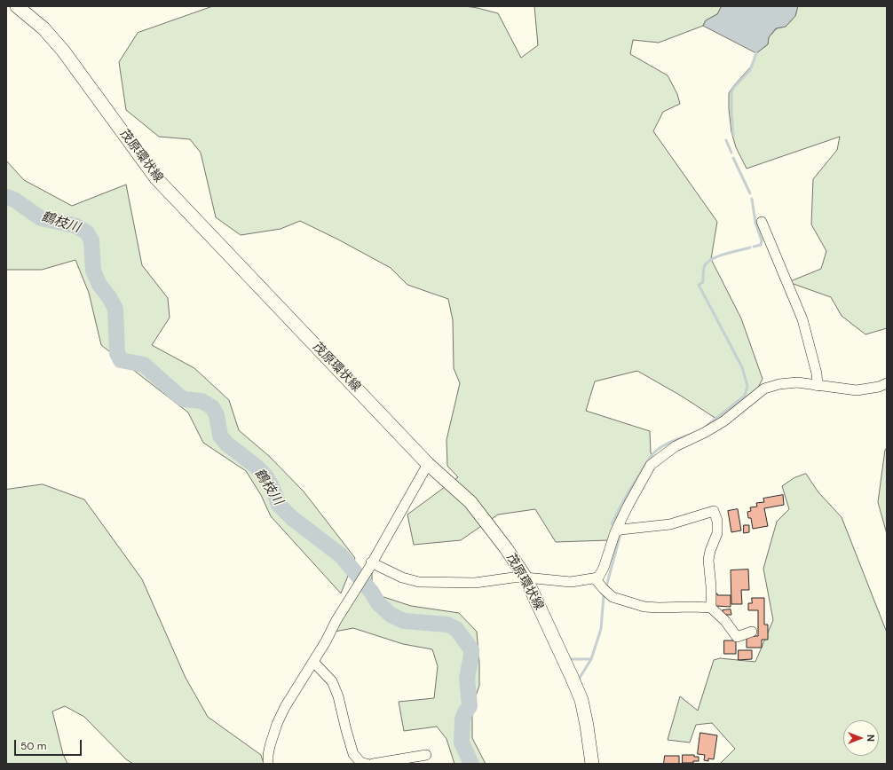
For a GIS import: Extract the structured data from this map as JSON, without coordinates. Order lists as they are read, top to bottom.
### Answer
{
  "streets": {
    "main road": ["茂原環状線"]
  },
  "water": ["鶴枝川"],
  "scale_bar": "50 m",
  "north": "right"
}
